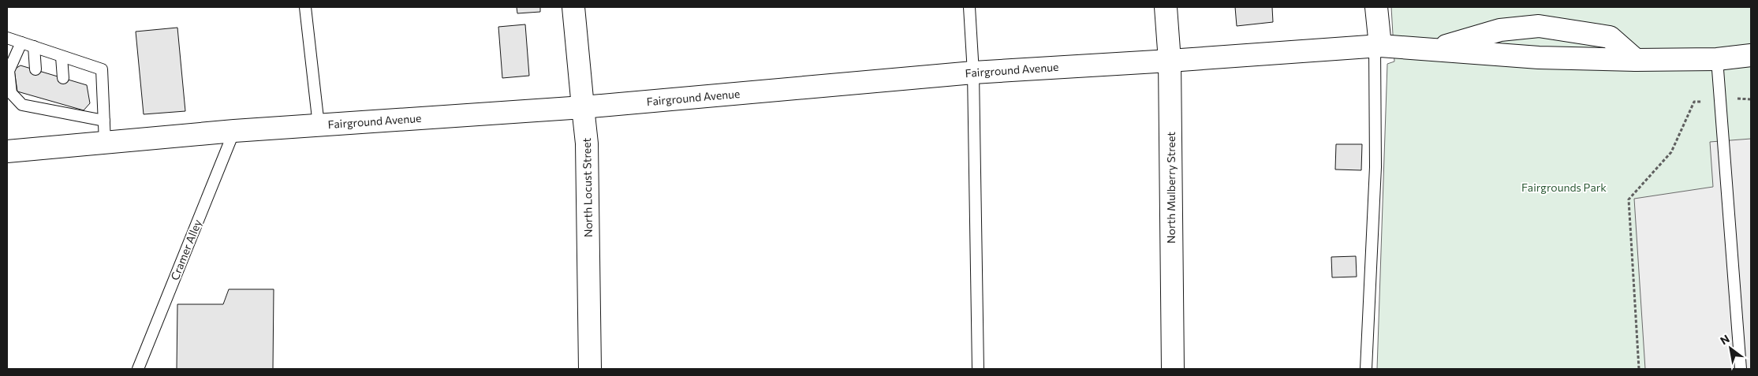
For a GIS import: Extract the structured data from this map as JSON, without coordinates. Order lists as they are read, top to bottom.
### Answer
{
  "streets": {
    "street": ["Fairground Avenue", "North Locust Street", "North Mulberry Street"],
    "lane": ["Cramer Alley"]
  },
  "crossings": [
    ["Fairground Avenue", "North Locust Street"],
    ["Fairground Avenue", "North Mulberry Street"],
    ["Fairground Avenue", "Cramer Alley"]
  ],
  "parks": ["Fairgrounds Park"],
  "north": "top left"
}
